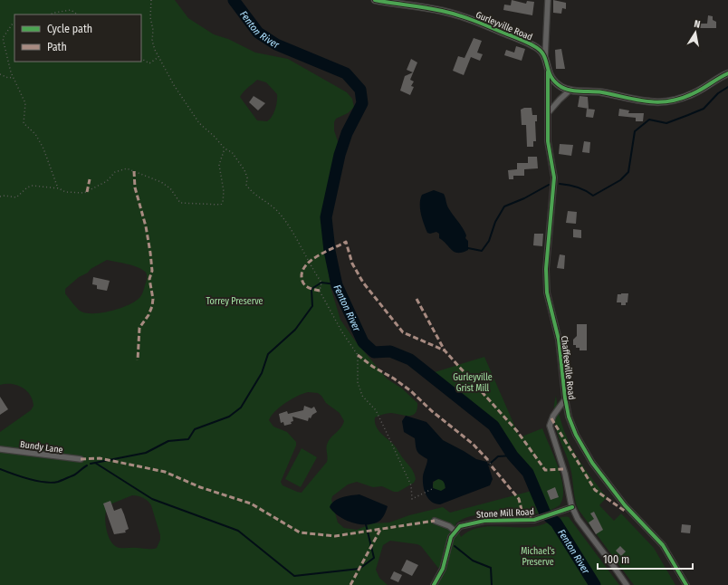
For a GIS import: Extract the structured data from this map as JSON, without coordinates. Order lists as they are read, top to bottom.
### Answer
{
  "streets": {
    "street": [
      "Gurleyville Road",
      "Chaffeeville Road",
      "Bundy Lane",
      "Stone Mill Road"
    ]
  },
  "water": ["Fenton River"],
  "parks": ["Torrey Preserve", "Gurleyville Grist Mill", "Michael's Preserve"],
  "legend": ["Cycle path", "Path"],
  "scale_bar": "100 m",
  "north": "top"
}
